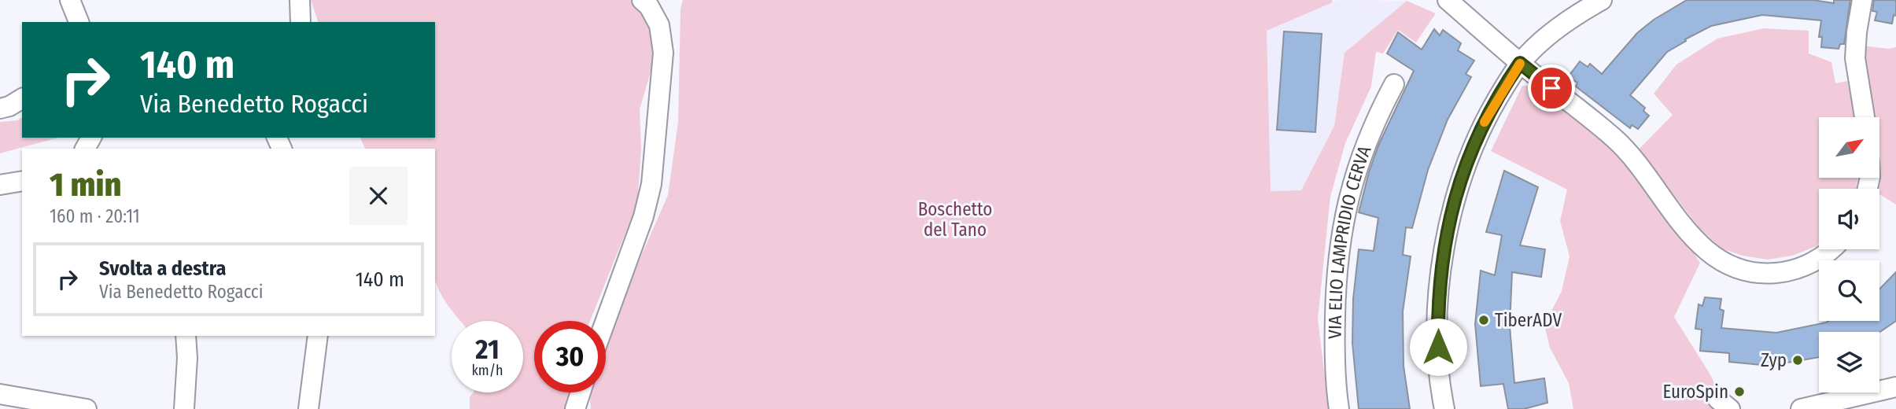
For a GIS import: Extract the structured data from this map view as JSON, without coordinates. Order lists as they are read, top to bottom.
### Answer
{
  "streets": {
    "street": ["VIA ELIO LAMPRIDIO CERVA"]
  },
  "parks": ["Boschetto del Tano"],
  "places": ["TiberADV", "Zyp", "EuroSpin"],
  "north": "top right",
  "page": {
    "turn": ["140 m", "Via Benedetto Rogacci"],
    "heading": ["1 min", "160 m · 20:11"],
    "list": [
      {
        "name": "Svolta a destra",
        "note": "Via Benedetto Rogacci",
        "value": "140 m"
      }
    ],
    "speed": "21 km/h",
    "limit": "30"
  }
}
